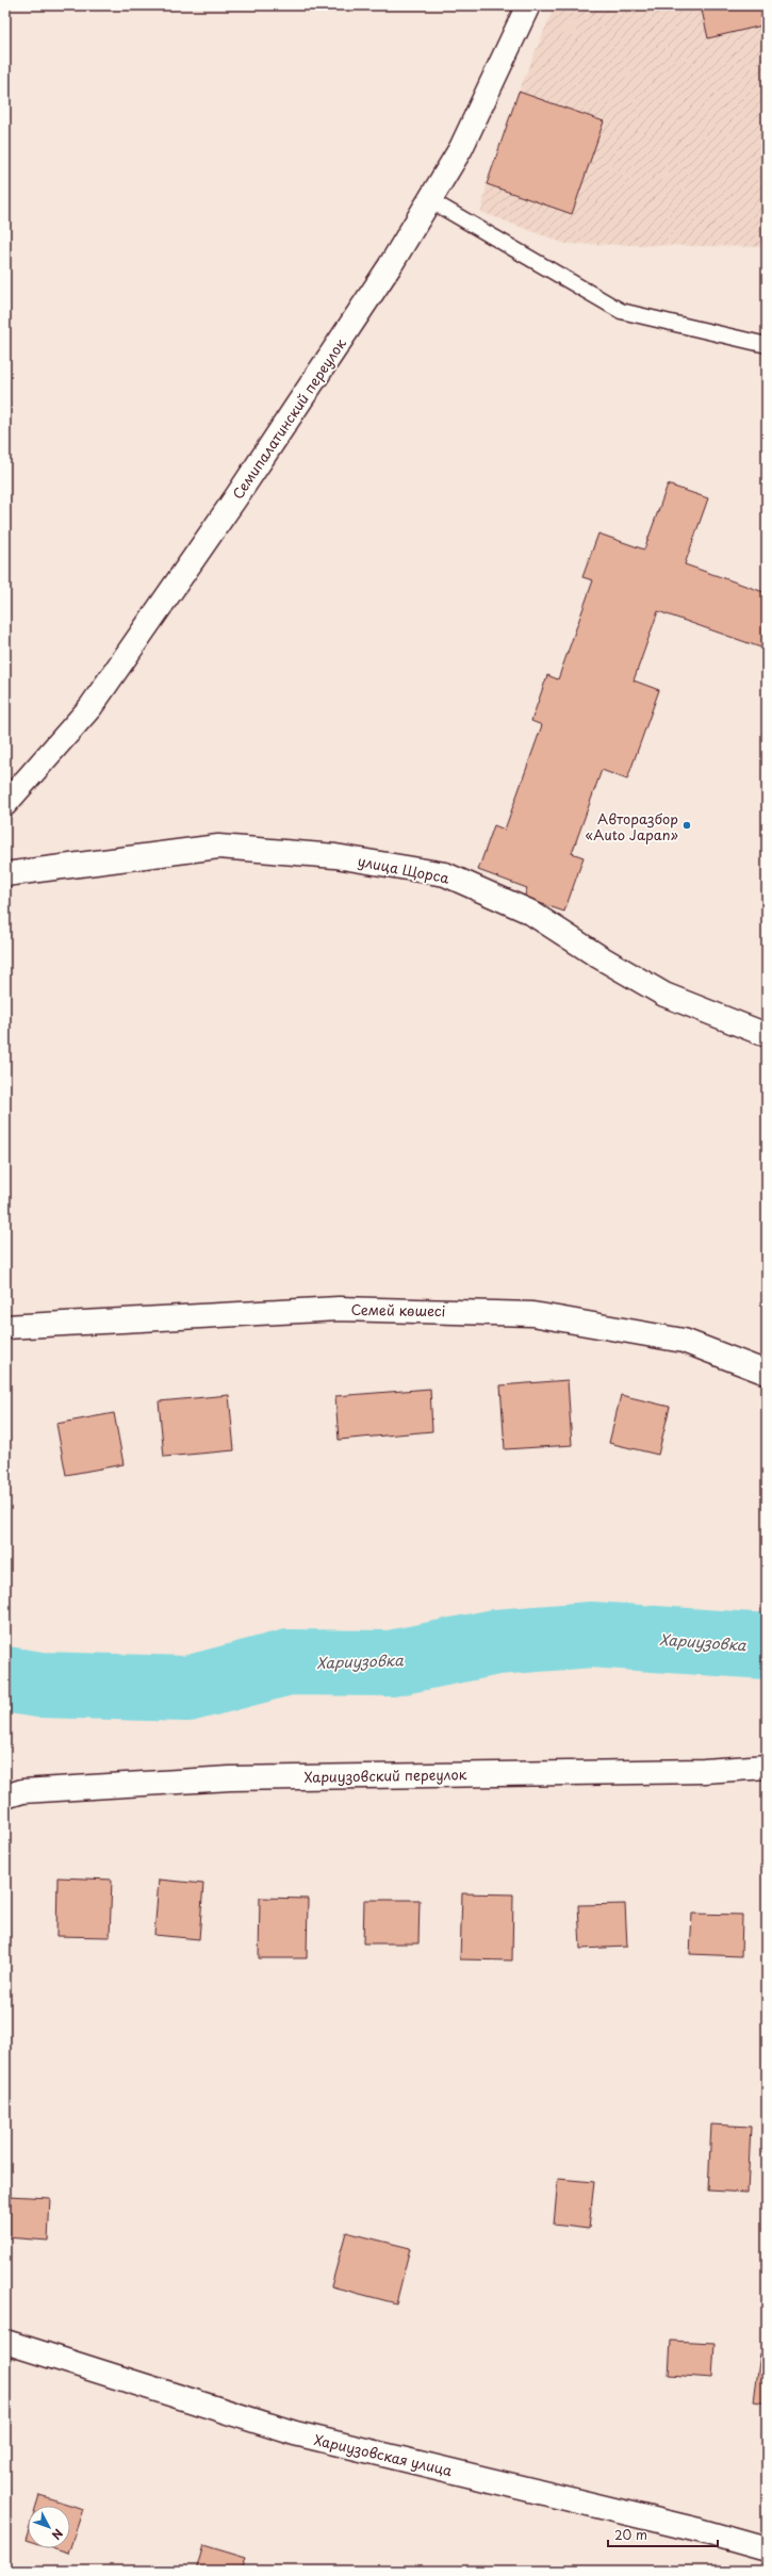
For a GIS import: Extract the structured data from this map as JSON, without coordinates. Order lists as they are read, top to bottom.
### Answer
{
  "streets": {
    "street": [
      "Семипалатинский переулок",
      "улица Щорса",
      "Семей көшесі",
      "Хариузовский переулок",
      "Хариузовская улица"
    ]
  },
  "water": ["Хариузовка"],
  "places": ["Авторазбор «Auto Japan»"],
  "scale_bar": "20 m",
  "north": "bottom right"
}
